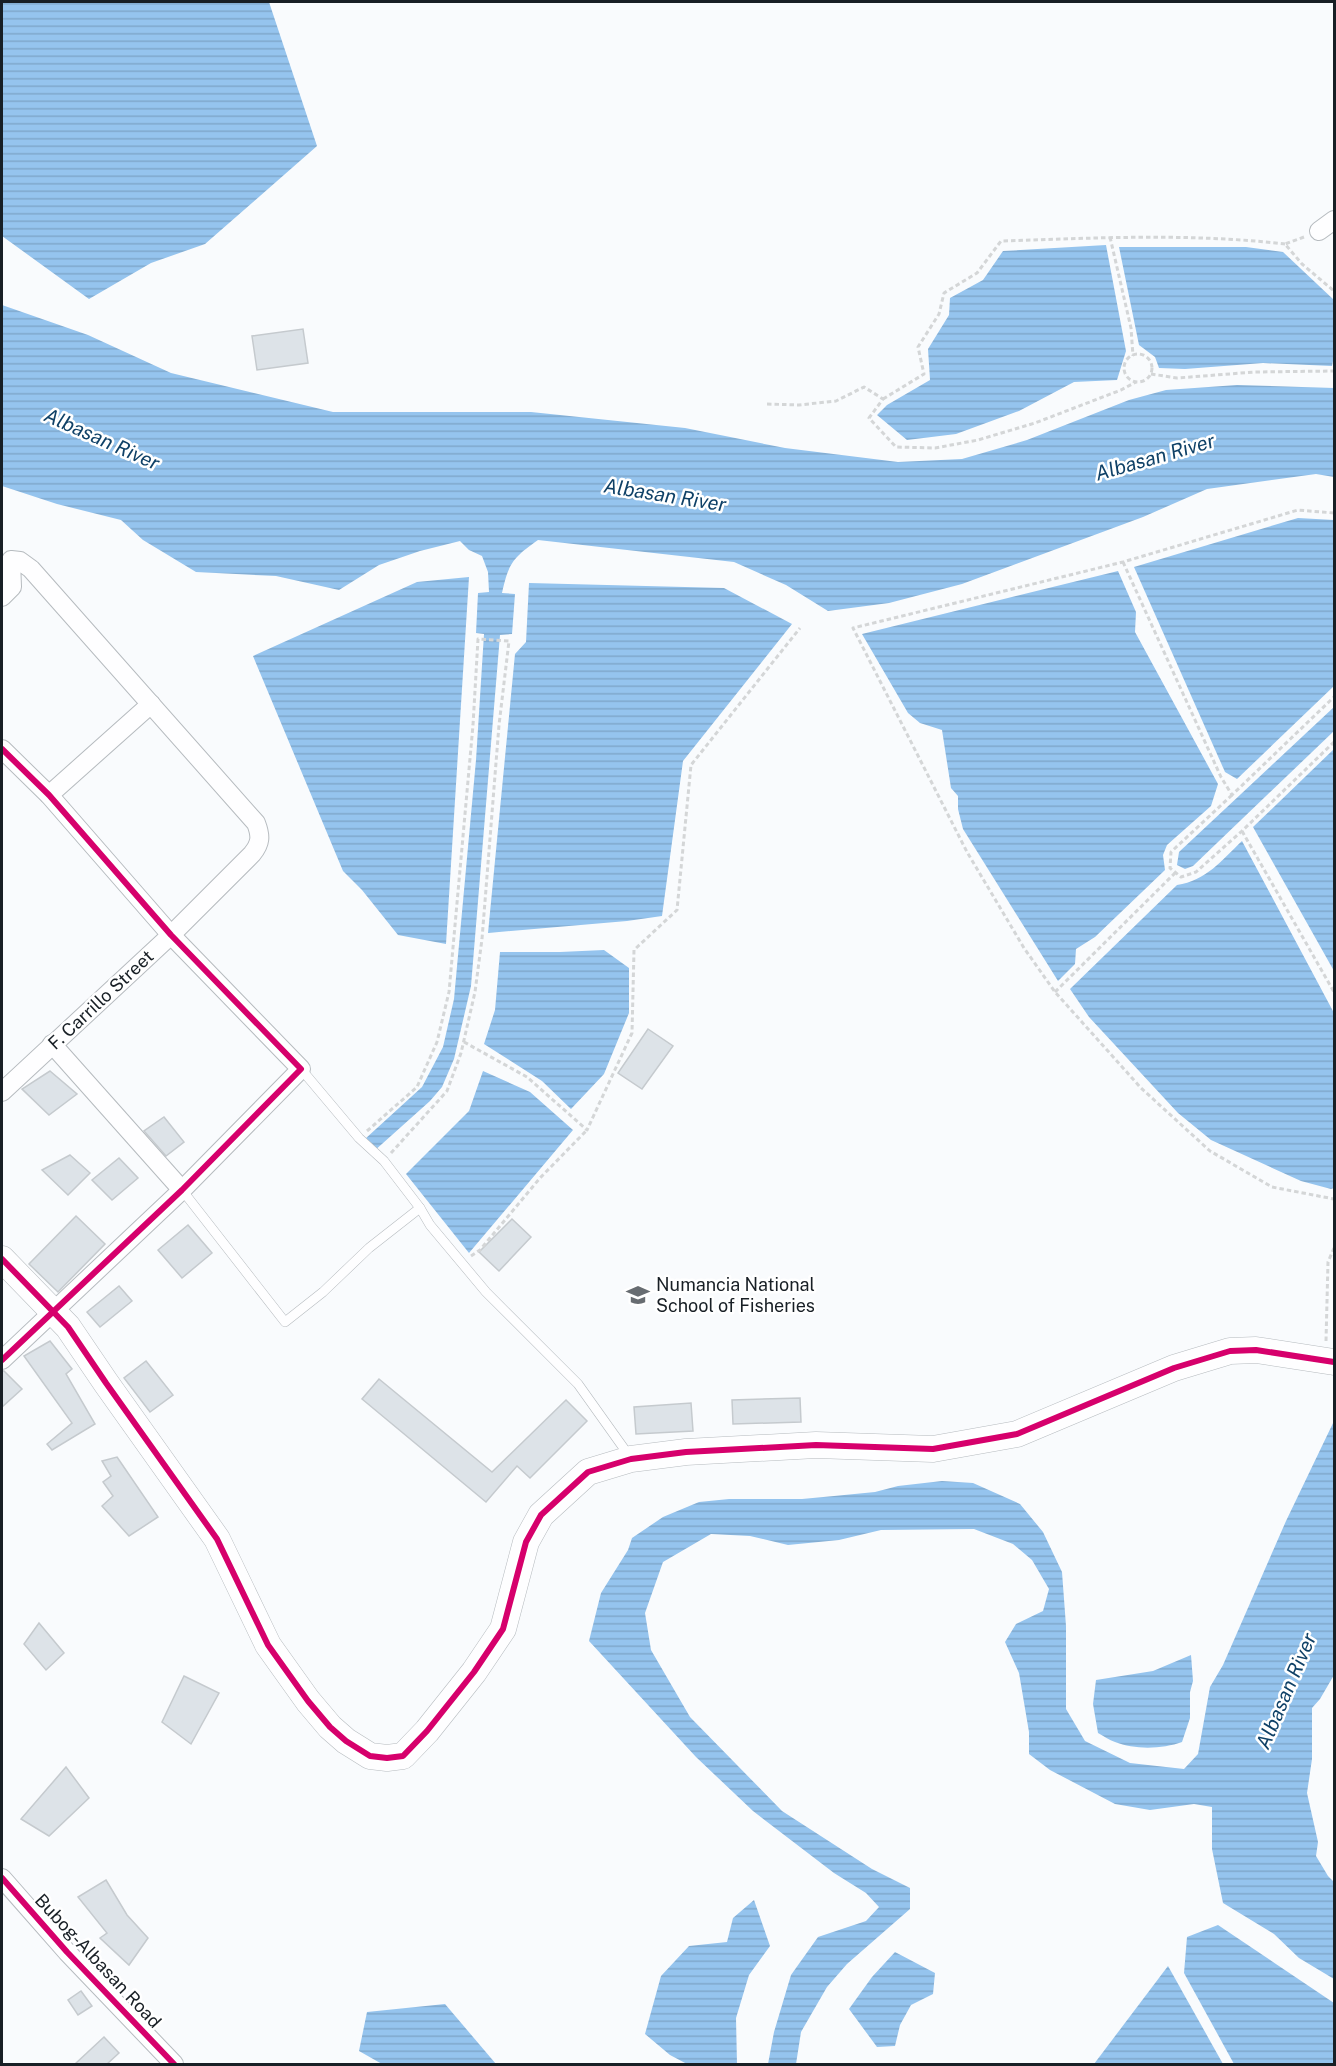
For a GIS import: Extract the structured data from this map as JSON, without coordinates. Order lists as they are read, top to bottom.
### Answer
{
  "streets": {
    "street": ["F. Carrillo Street", "Bubog-Albasan Road"]
  },
  "water": ["Albasan River"],
  "places": {
    "school or university": ["Numancia National School of Fisheries"]
  }
}
